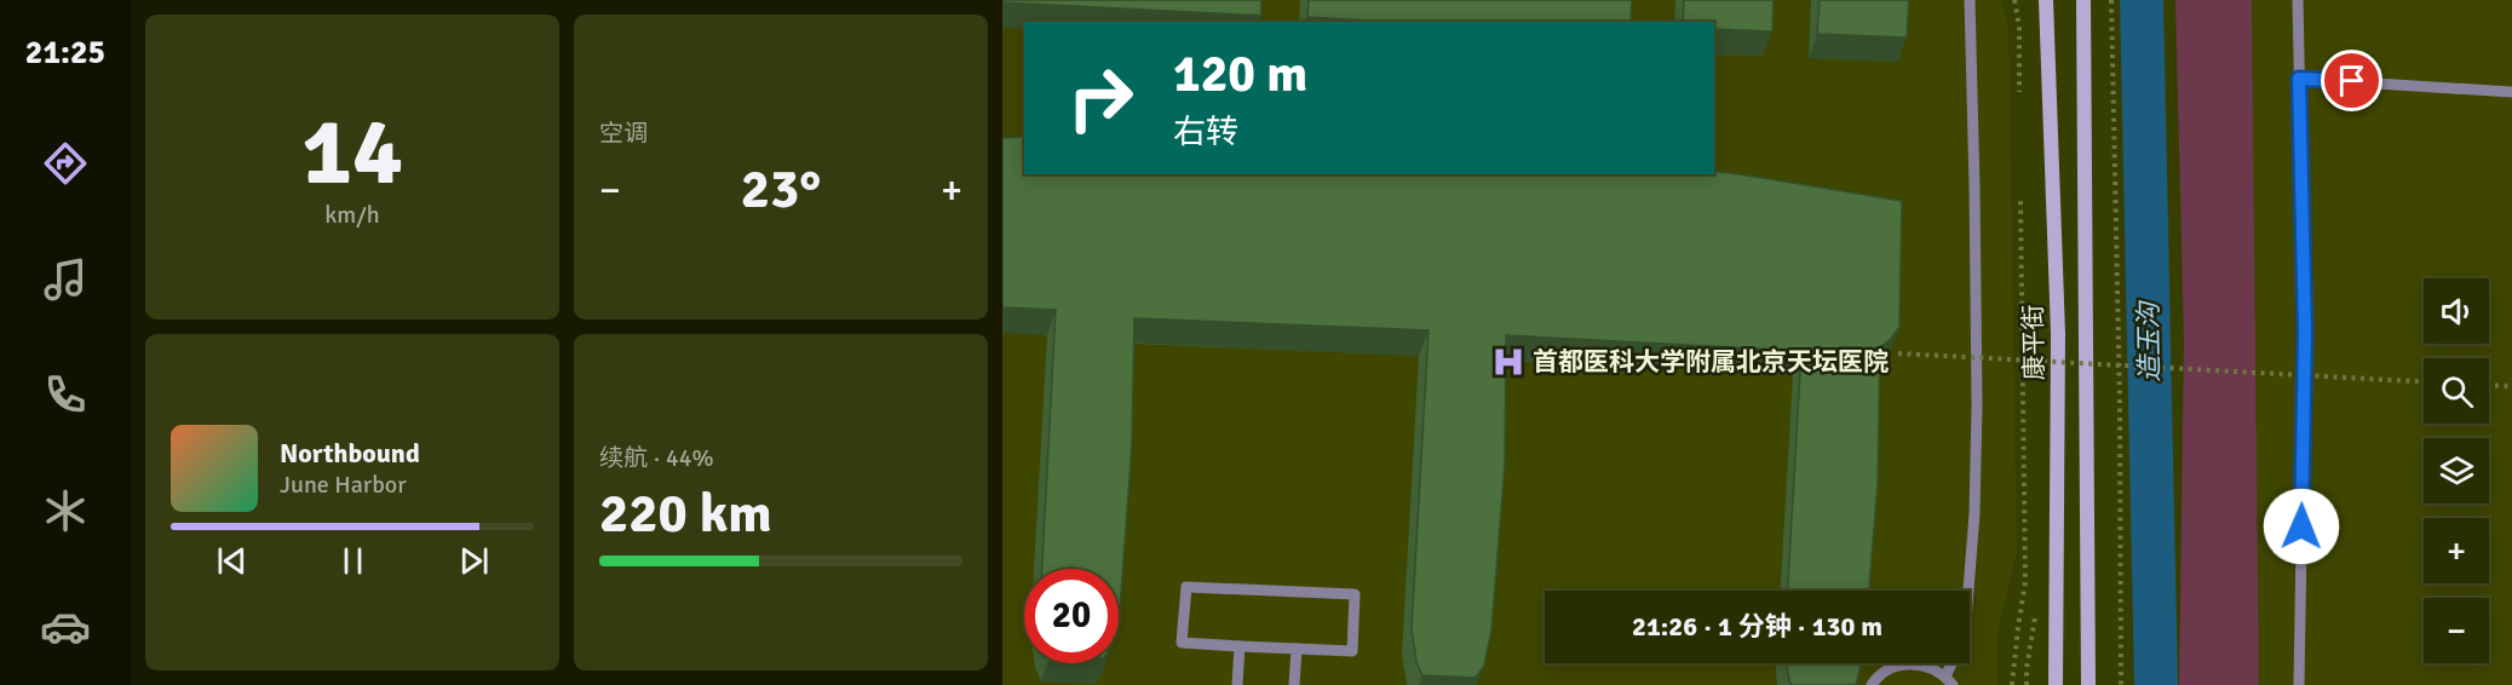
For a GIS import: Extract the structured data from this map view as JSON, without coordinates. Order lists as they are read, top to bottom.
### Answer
{
  "streets": {
    "street": ["康平街"]
  },
  "water": ["造玉沟"],
  "places": {
    "hospital": ["首都医科大学附属北京天坛医院"]
  },
  "page": {
    "tabs": "21:25",
    "tile": [
      ["14", "km/h"],
      "空调",
      ["续航 · 44%", "220 km"]
    ],
    "turn": ["120 m", "右转"],
    "heat": ["−", "23°", "+"],
    "map_buttons": ["+", "−"],
    "song": ["Northbound", "June Harbor"],
    "limit": "20",
    "trip": "21:26 · 1 分钟 · 130 m"
  }
}
